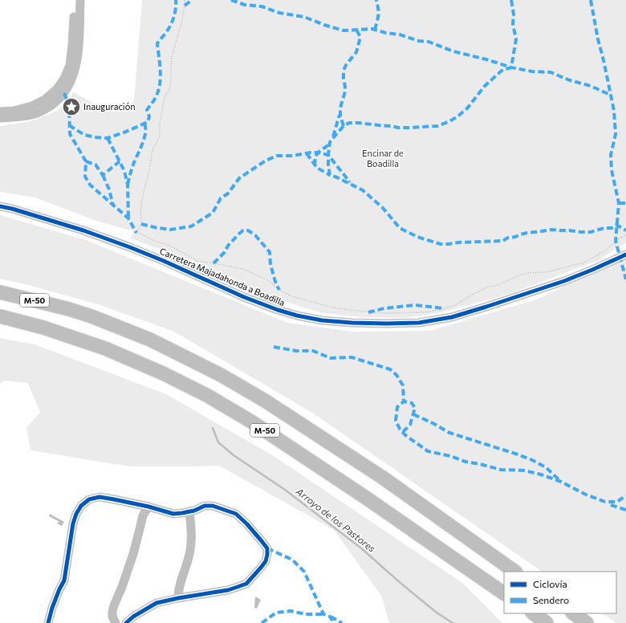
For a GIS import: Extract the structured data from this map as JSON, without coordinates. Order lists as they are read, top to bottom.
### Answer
{
  "streets": {
    "highway": ["M-50"],
    "street": ["Carretera Majadahonda a Boadilla"]
  },
  "water": ["Arroyo de los Pastores"],
  "parks": ["Encinar de Boadilla"],
  "places": {
    "place": ["Inauguración"]
  },
  "legend": ["Ciclovía", "Sendero"]
}
